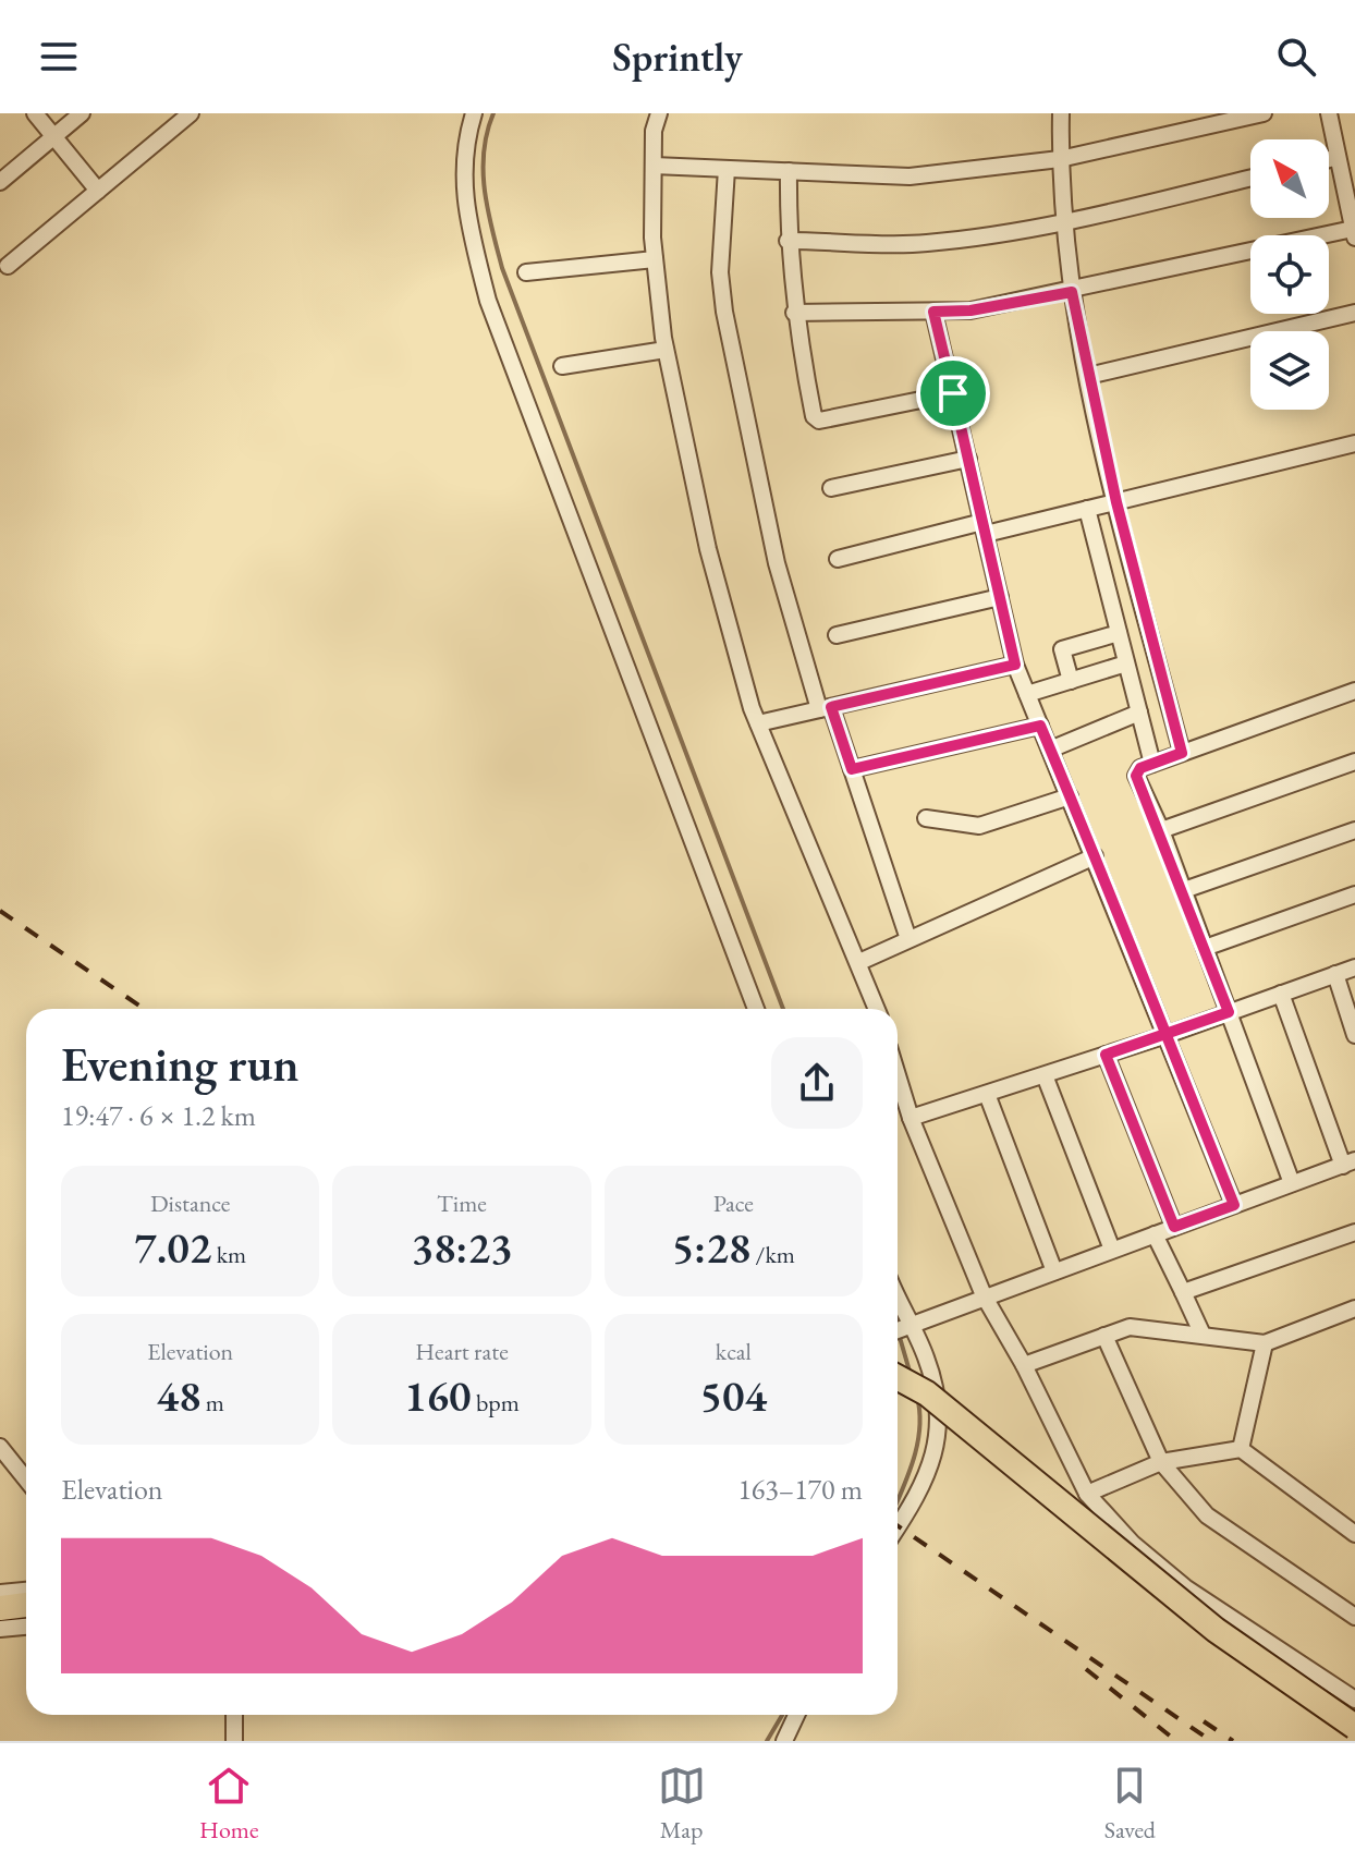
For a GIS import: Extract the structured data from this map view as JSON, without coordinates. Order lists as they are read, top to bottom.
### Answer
{
  "north": "top left",
  "page": {
    "header": "Sprintly",
    "heading": ["Evening run", "19:47 · 6 × 1.2 km"],
    "stats": [
      ["Distance", "7.02 km"],
      ["Time", "38:23"],
      ["Pace", "5:28 /km"],
      ["Elevation", "48 m"],
      ["Heart rate", "160 bpm"],
      ["kcal", "504"]
    ],
    "chart": ["Elevation", "163–170 m"],
    "tabs": ["Home", "Map", "Saved"]
  }
}
